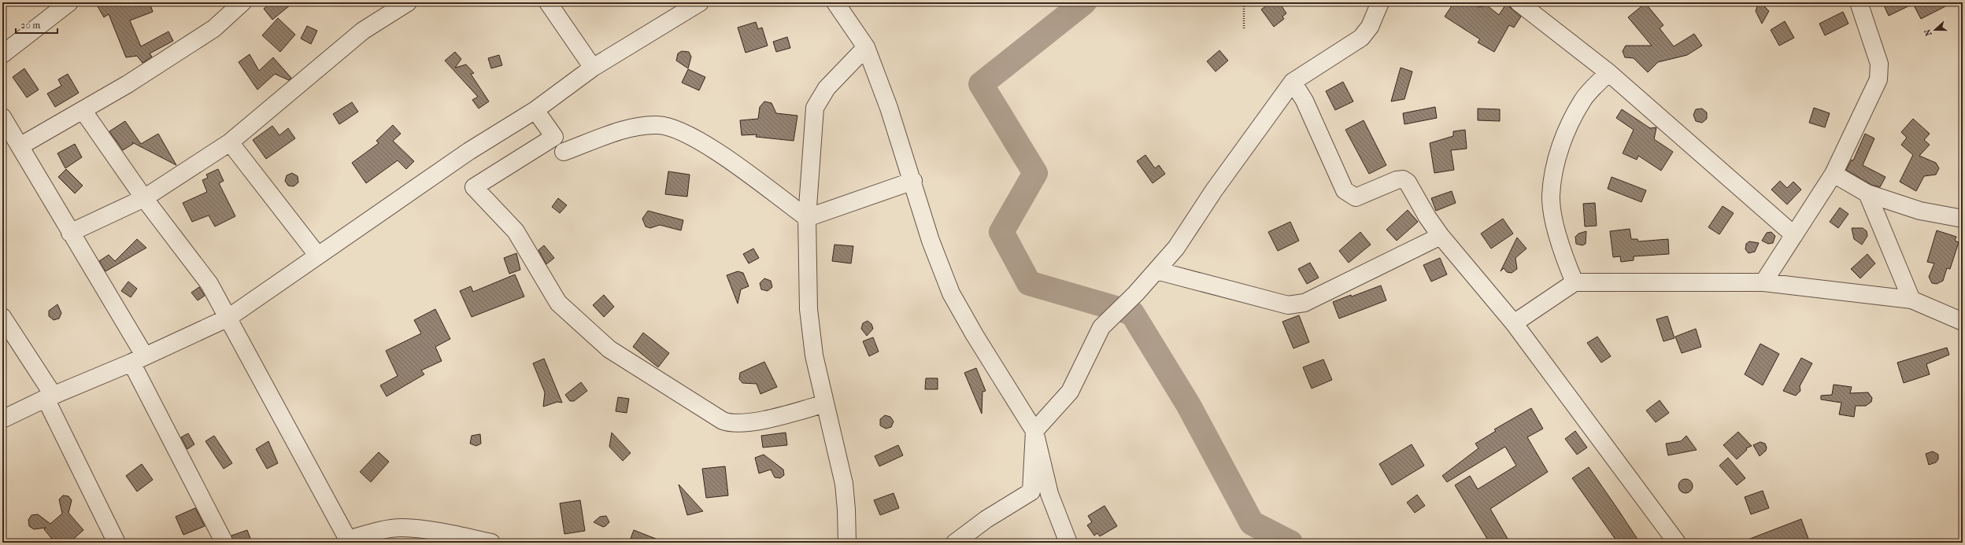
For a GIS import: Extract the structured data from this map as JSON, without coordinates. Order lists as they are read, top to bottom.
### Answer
{
  "scale_bar": "20 m",
  "north": "left"
}
